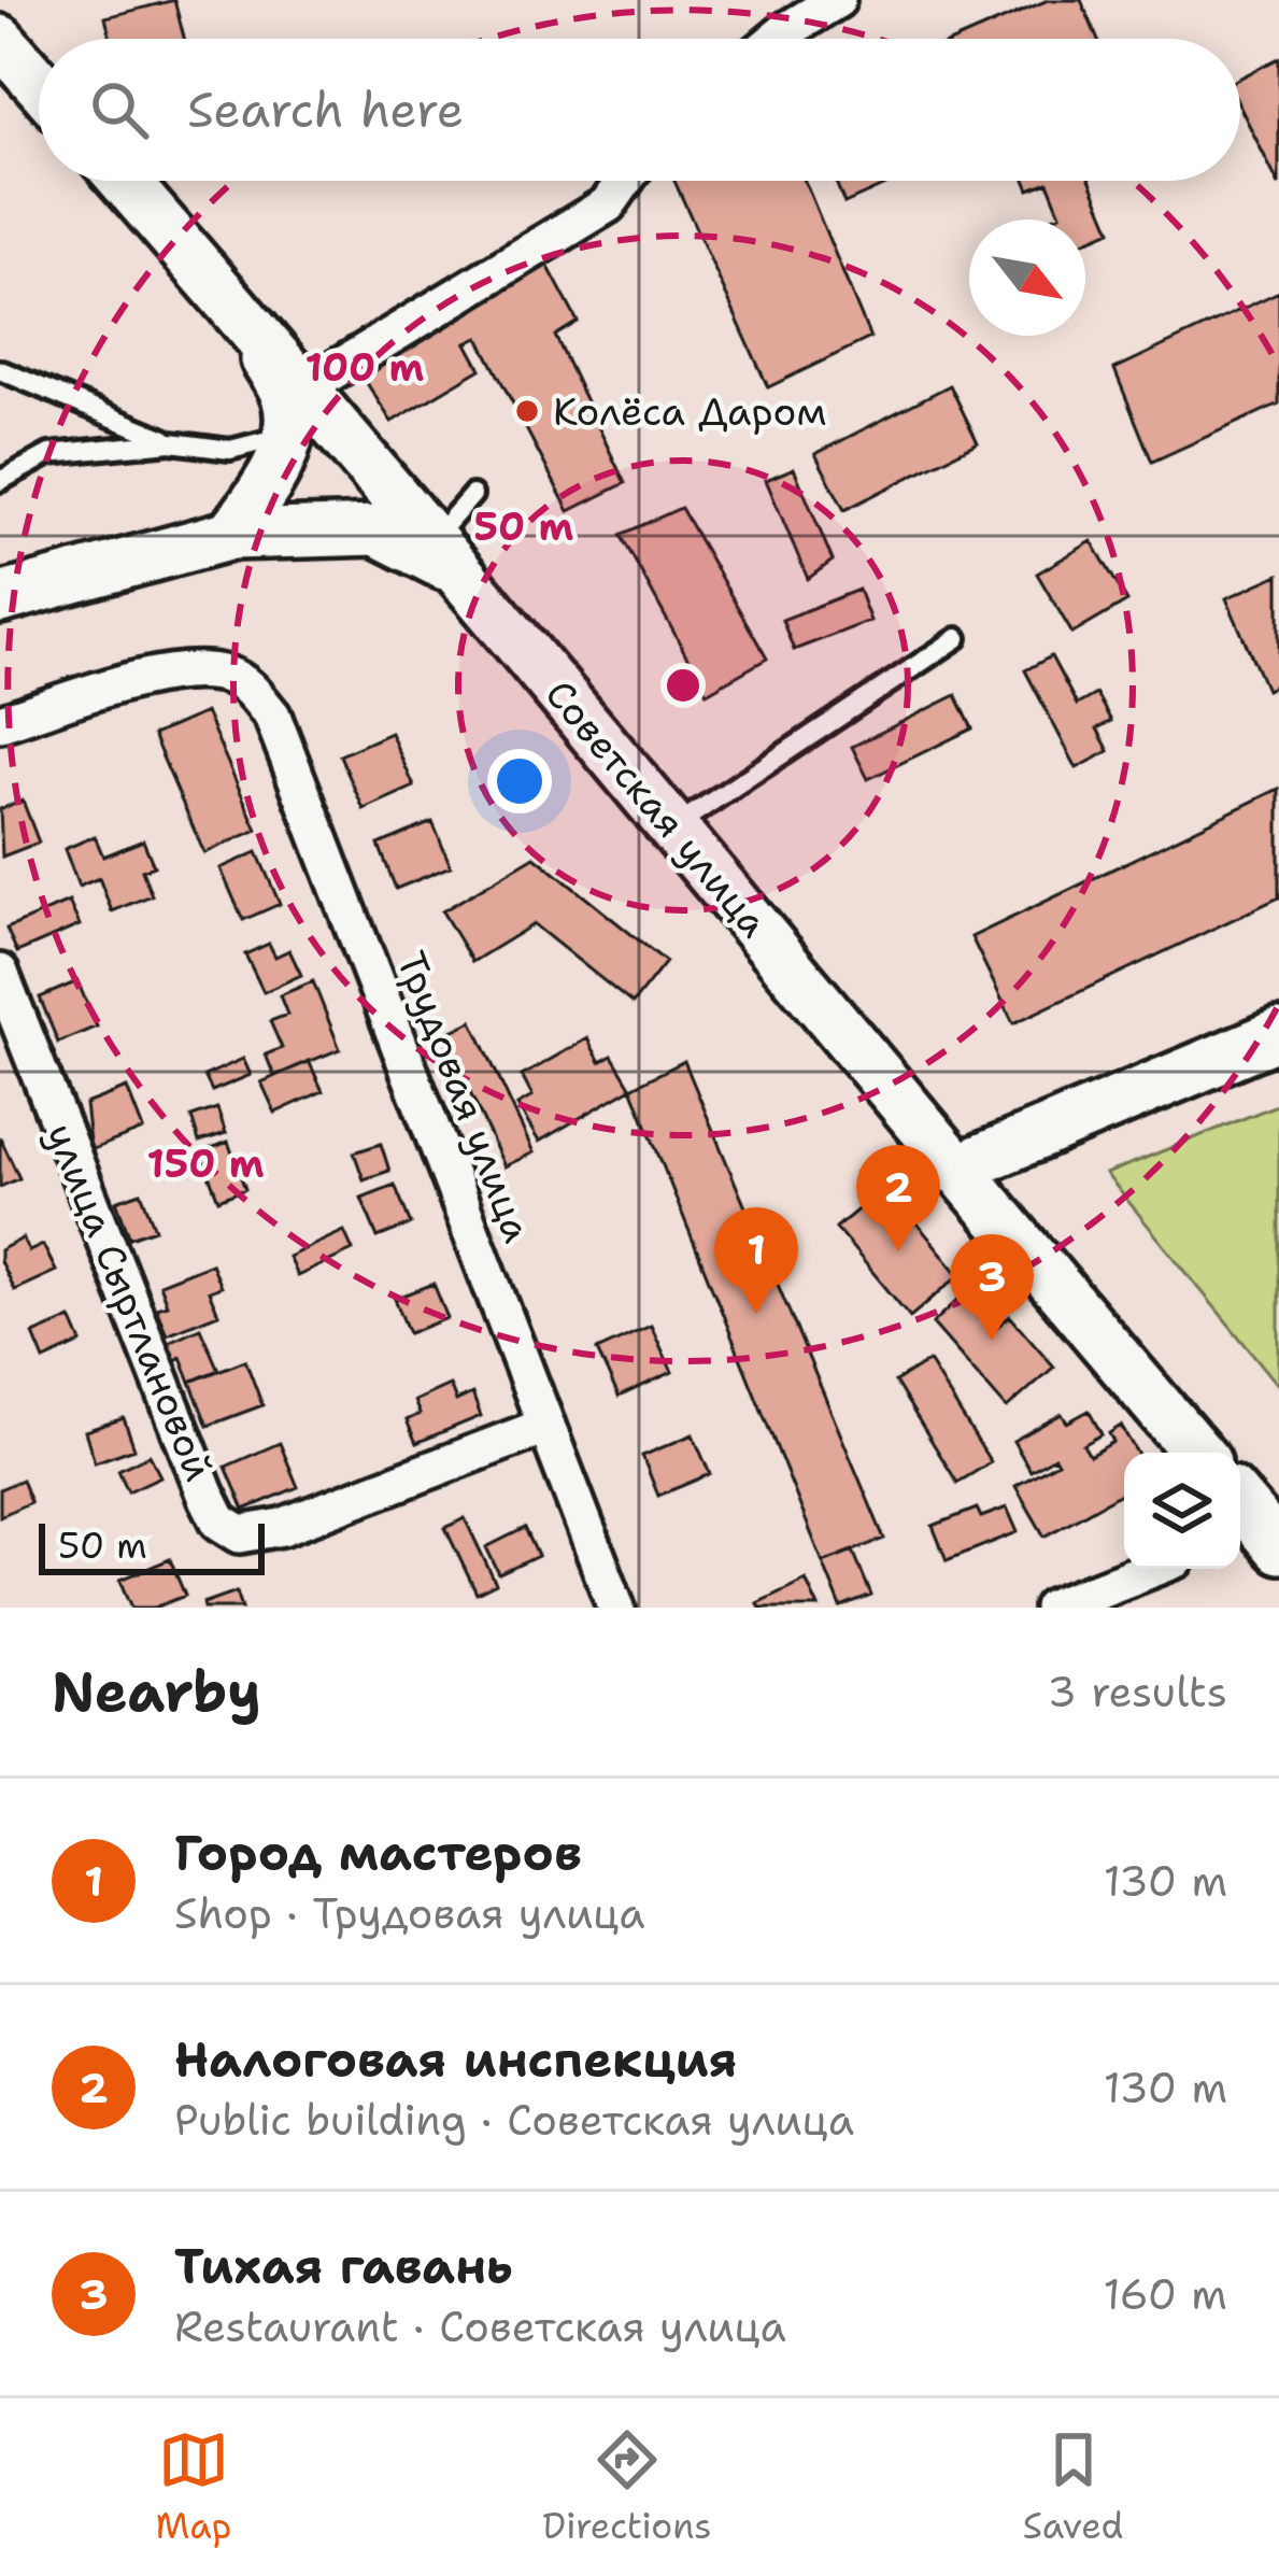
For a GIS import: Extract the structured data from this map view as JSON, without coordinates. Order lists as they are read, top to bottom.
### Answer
{
  "streets": {
    "main road": ["Советская улица"],
    "street": ["Трудовая улица", "улица Сыртлановой"]
  },
  "crossings": [
    ["Трудовая улица", "улица Сыртлановой"]
  ],
  "places": ["Колёса Даром"],
  "scale_bar": "50 m",
  "north": "bottom right",
  "page": {
    "search": "Search here",
    "pins": ["2", "1", "3"],
    "scale": "50 m",
    "heading": ["Nearby", "3 results"],
    "list": [
      {
        "mark": "1",
        "name": "Город мастеров",
        "note": "Shop · Трудовая улица",
        "value": "130 m"
      },
      {
        "mark": "2",
        "name": "Налоговая инспекция",
        "note": "Public building · Советская улица",
        "value": "130 m"
      },
      {
        "mark": "3",
        "name": "Тихая гавань",
        "note": "Restaurant · Советская улица",
        "value": "160 m"
      }
    ],
    "nav": ["Map", "Directions", "Saved"]
  },
  "rings": ["100 m", "50 m", "150 m"]
}
